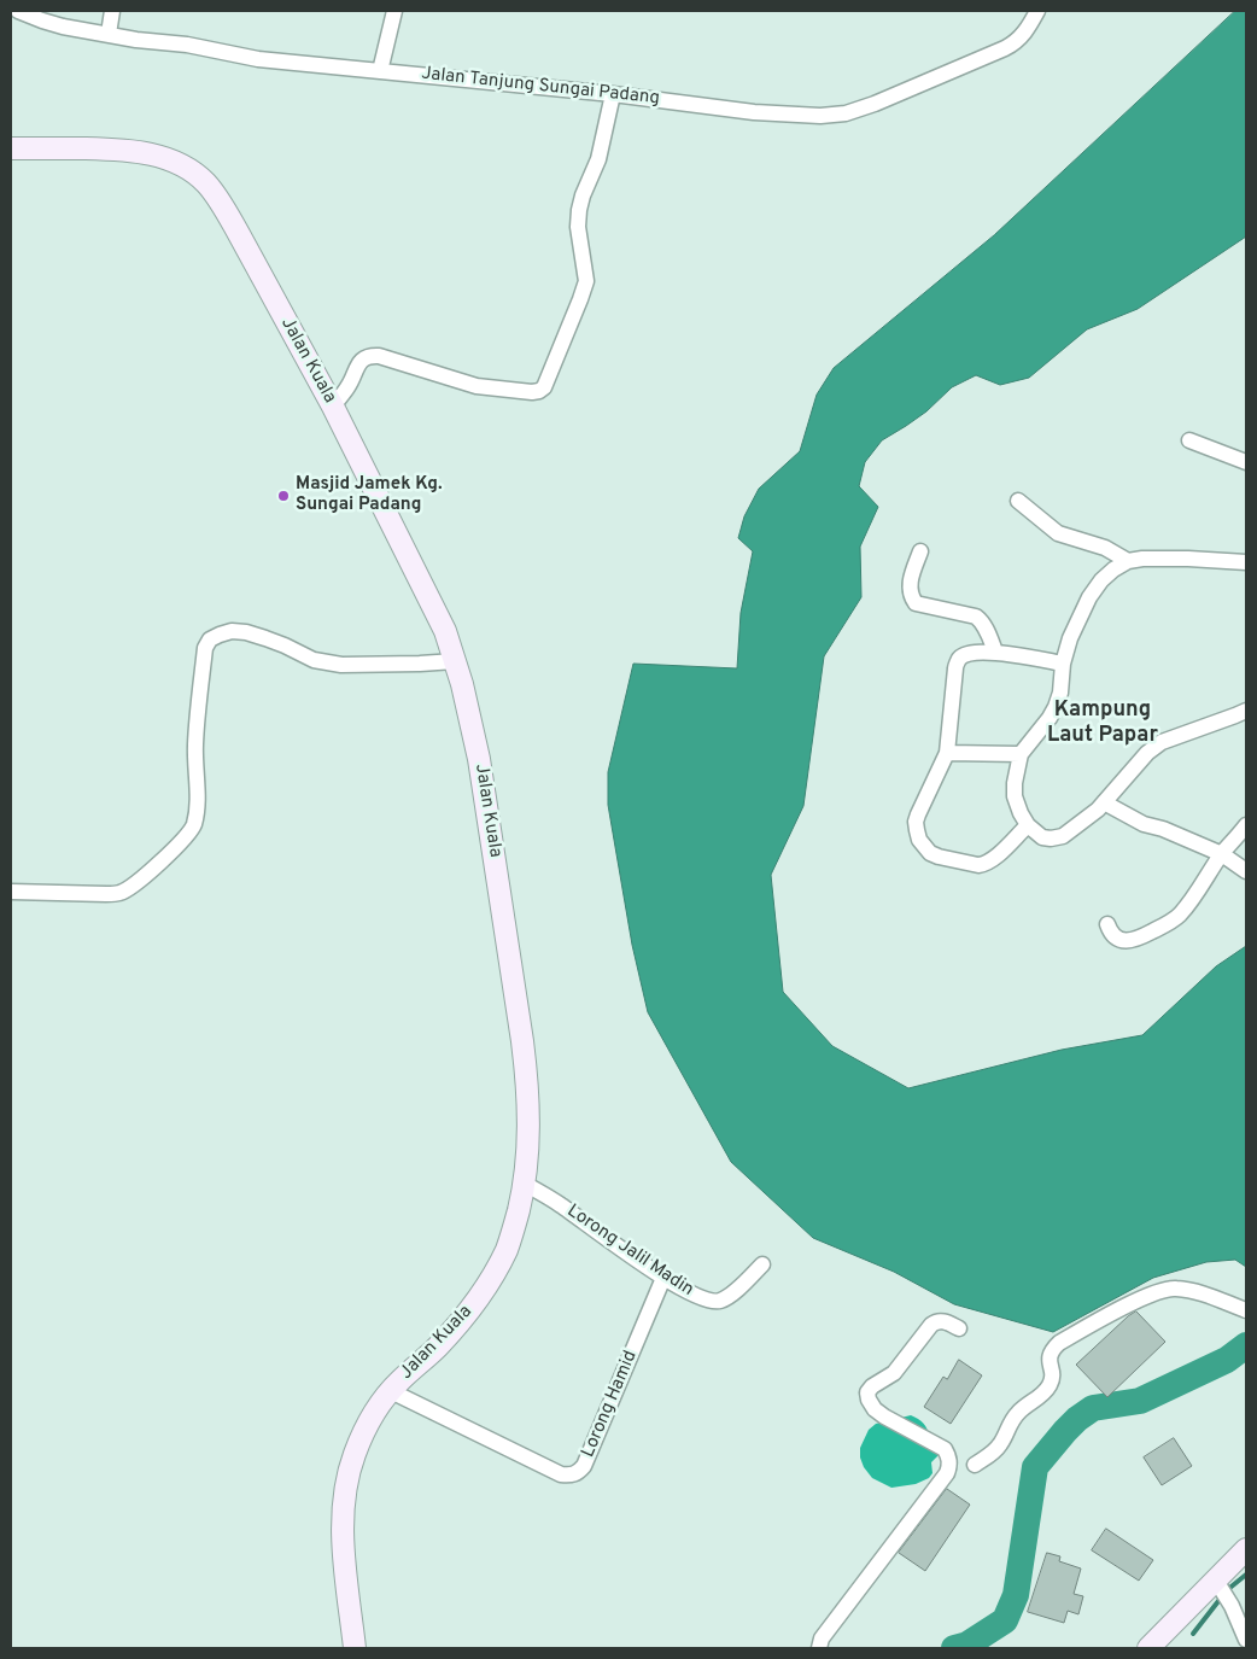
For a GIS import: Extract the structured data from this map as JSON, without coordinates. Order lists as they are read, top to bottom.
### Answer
{
  "streets": {
    "main road": ["Jalan Kuala"],
    "street": ["Jalan Tanjung Sungai Padang", "Lorong Jalil Madin", "Lorong Hamid"]
  },
  "crossings": [
    ["Jalan Kuala", "Lorong Jalil Madin"],
    ["Jalan Kuala", "Lorong Hamid"],
    ["Lorong Jalil Madin", "Lorong Hamid"]
  ],
  "districts": ["Kampung Laut Papar"],
  "places": ["Masjid Jamek Kg. Sungai Padang"]
}
